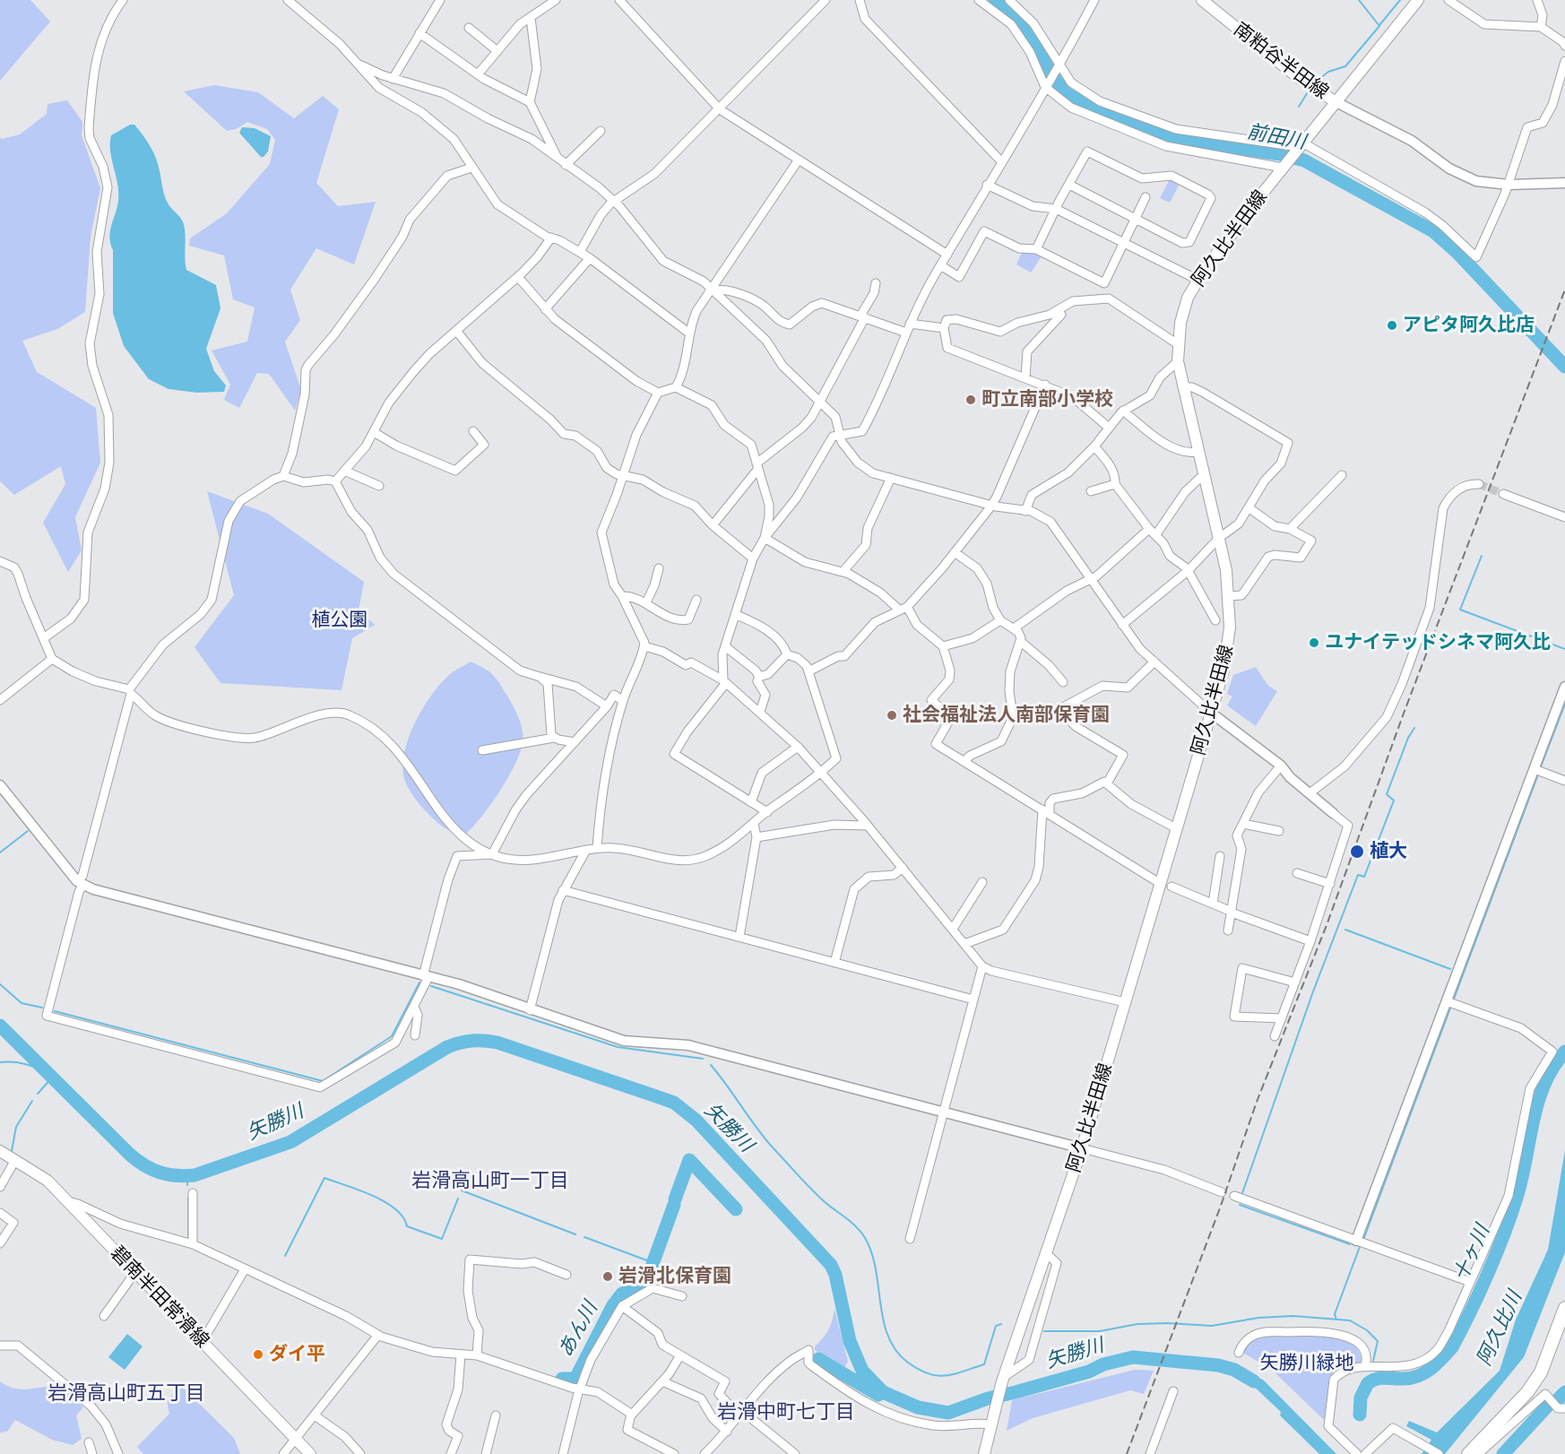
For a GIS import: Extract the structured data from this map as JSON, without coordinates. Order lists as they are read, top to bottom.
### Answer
{
  "streets": {
    "main road": ["南粕谷半田線", "阿久比半田線", "碧南半田常滑線"]
  },
  "crossings": [
    ["南粕谷半田線", "阿久比半田線"]
  ],
  "districts": ["岩滑高山町一丁目", "岩滑高山町五丁目", "岩滑中町七丁目"],
  "water": [
    "前田川",
    "矢勝川",
    "十ヶ川",
    "阿久比川",
    "あん川"
  ],
  "parks": ["植公園", "矢勝川緑地"],
  "places": [
    "アピタ阿久比店",
    "町立南部小学校",
    "ユナイテッドシネマ阿久比",
    "社会福祉法人南部保育園",
    "植大",
    "岩滑北保育園",
    "ダイ平"
  ]
}
